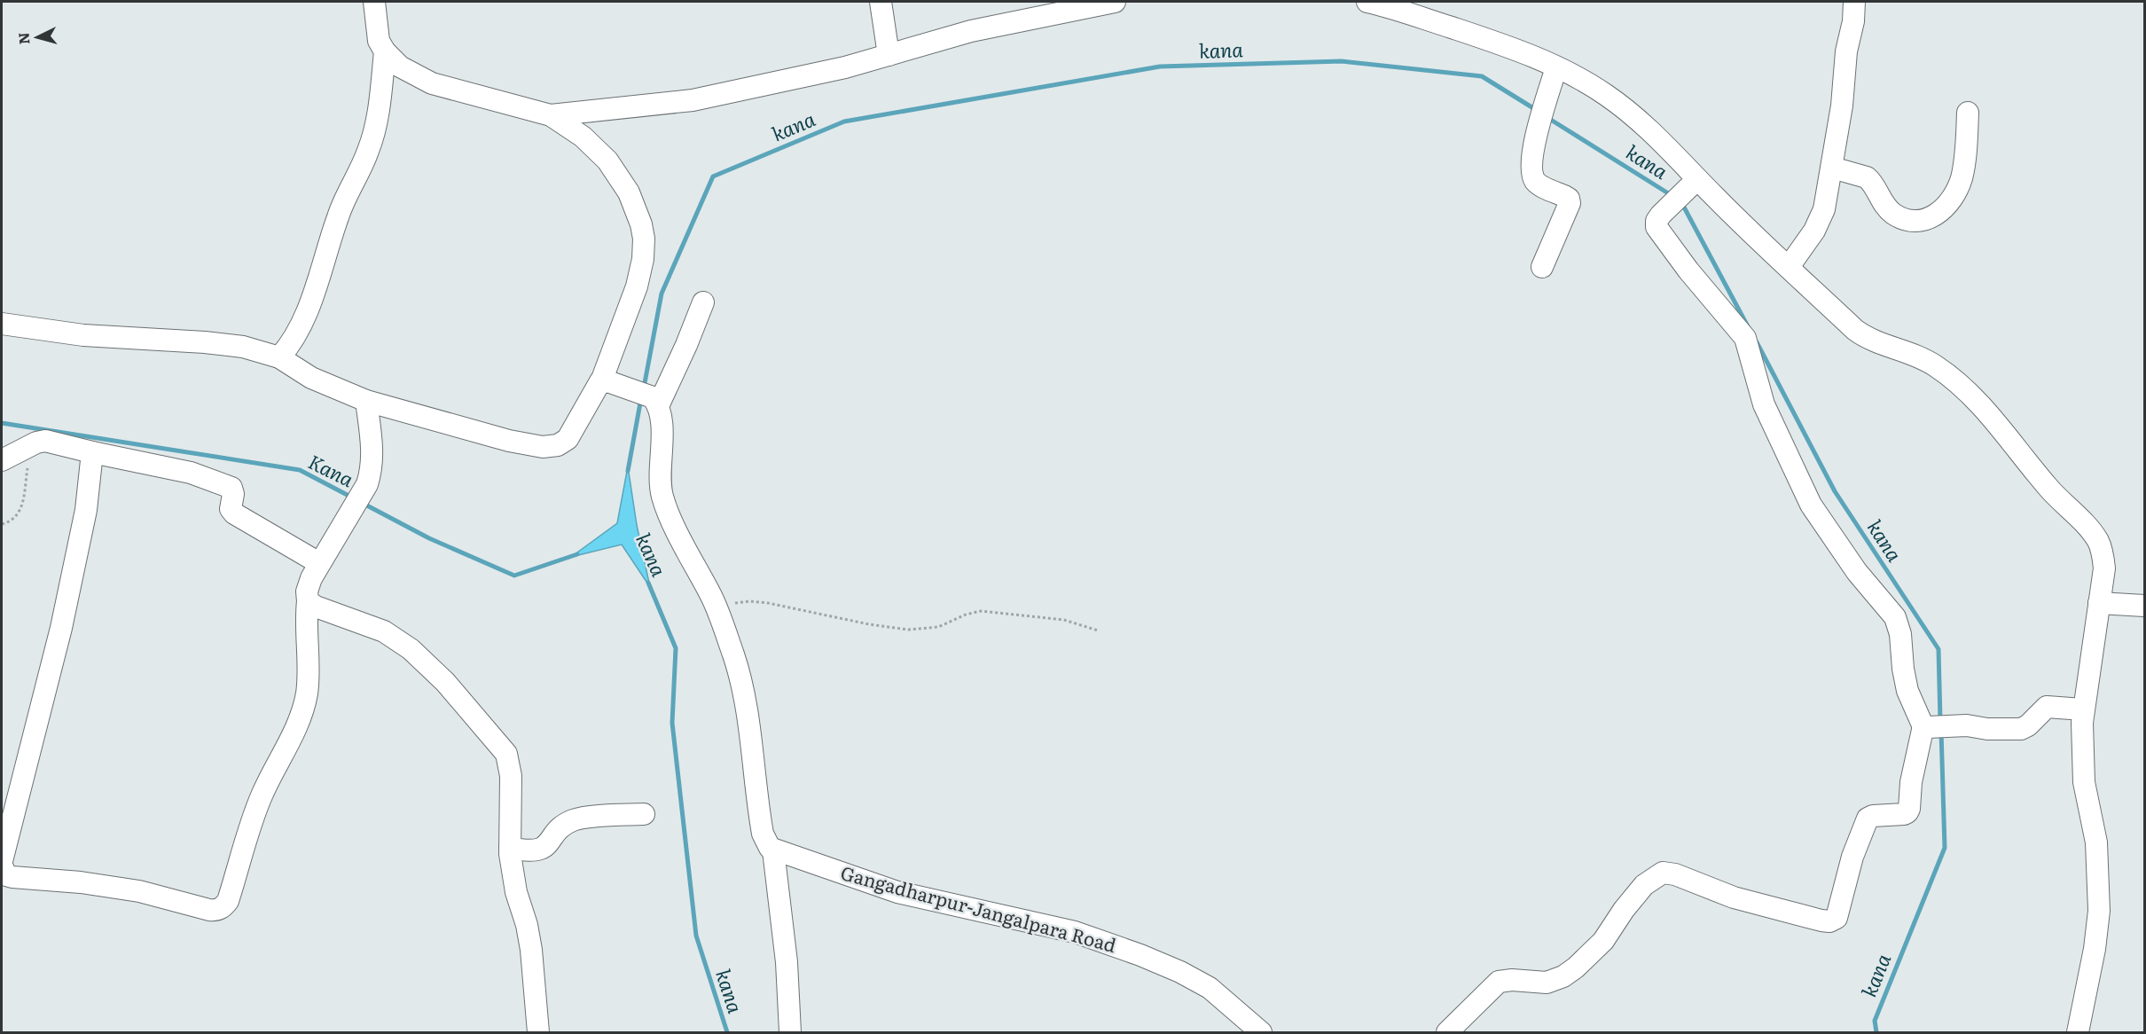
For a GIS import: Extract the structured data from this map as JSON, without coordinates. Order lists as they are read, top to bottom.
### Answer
{
  "streets": {
    "street": ["Gangadharpur-Jangalpara Road"]
  },
  "water": ["kana", "Kana"],
  "north": "left"
}
